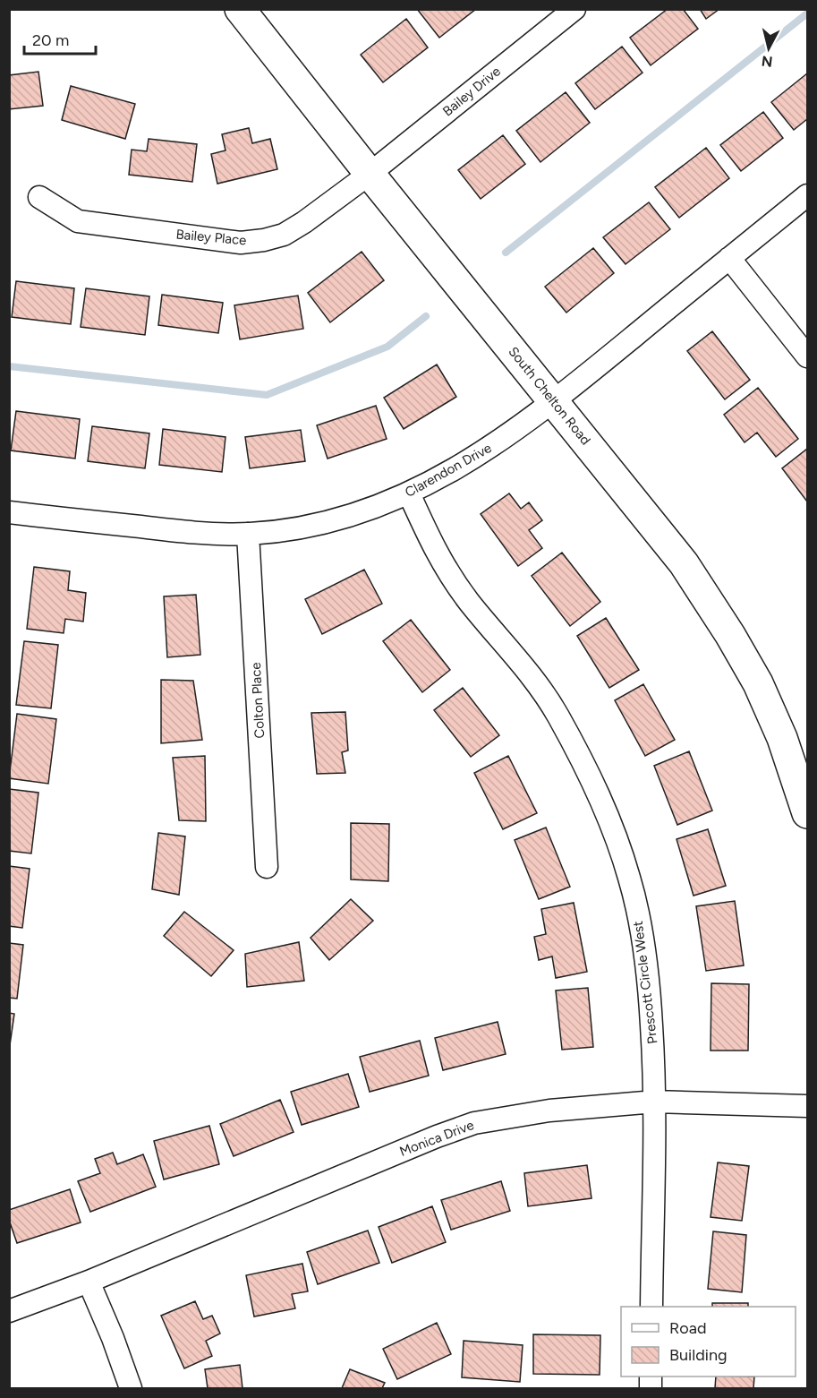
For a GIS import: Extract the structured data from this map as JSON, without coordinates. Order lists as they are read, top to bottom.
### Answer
{
  "streets": {
    "main road": ["South Chelton Road"],
    "street": [
      "Bailey Drive",
      "Bailey Place",
      "Clarendon Drive",
      "Colton Place",
      "Prescott Circle West",
      "Monica Drive"
    ]
  },
  "crossings": [
    ["Bailey Drive", "Bailey Place"],
    ["Bailey Drive", "South Chelton Road"],
    ["Bailey Place", "South Chelton Road"],
    ["South Chelton Road", "Clarendon Drive"],
    ["Clarendon Drive", "Colton Place"],
    ["Clarendon Drive", "Prescott Circle West"],
    ["Prescott Circle West", "Monica Drive"]
  ],
  "legend": ["Road", "Building"],
  "scale_bar": "20 m",
  "north": "bottom"
}
